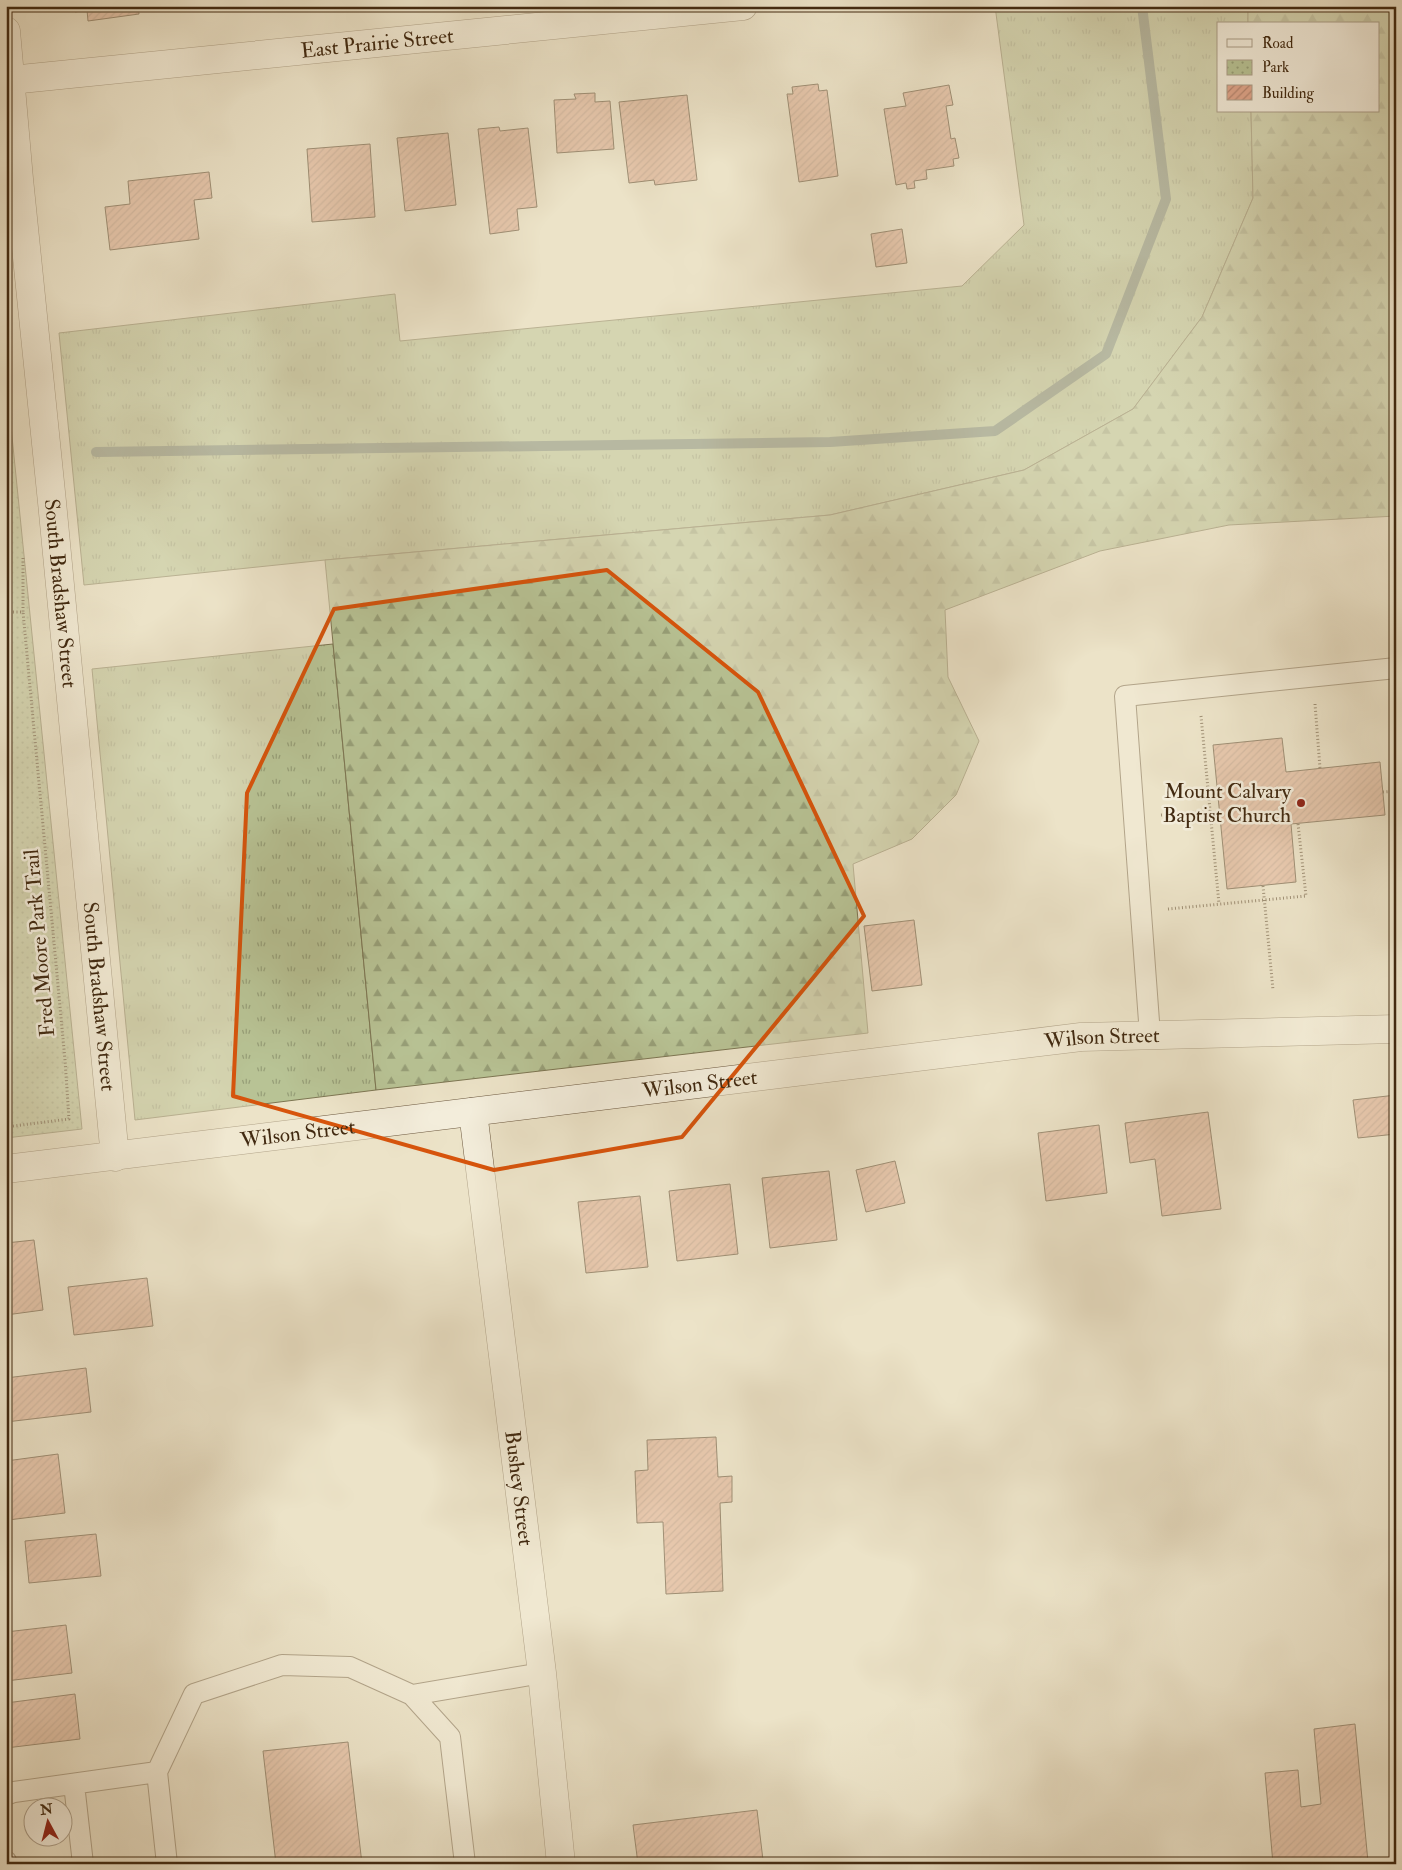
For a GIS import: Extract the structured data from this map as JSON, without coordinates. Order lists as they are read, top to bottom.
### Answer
{
  "streets": {
    "street": [
      "East Prairie Street",
      "South Bradshaw Street",
      "Wilson Street",
      "Bushey Street"
    ],
    "path": ["Fred Moore Park Trail"]
  },
  "crossings": [
    ["East Prairie Street", "South Bradshaw Street"],
    ["South Bradshaw Street", "Wilson Street"],
    ["Wilson Street", "Bushey Street"]
  ],
  "places": ["Mount Calvary Baptist Church"],
  "legend": ["Road", "Park", "Building"],
  "north": "top"
}
